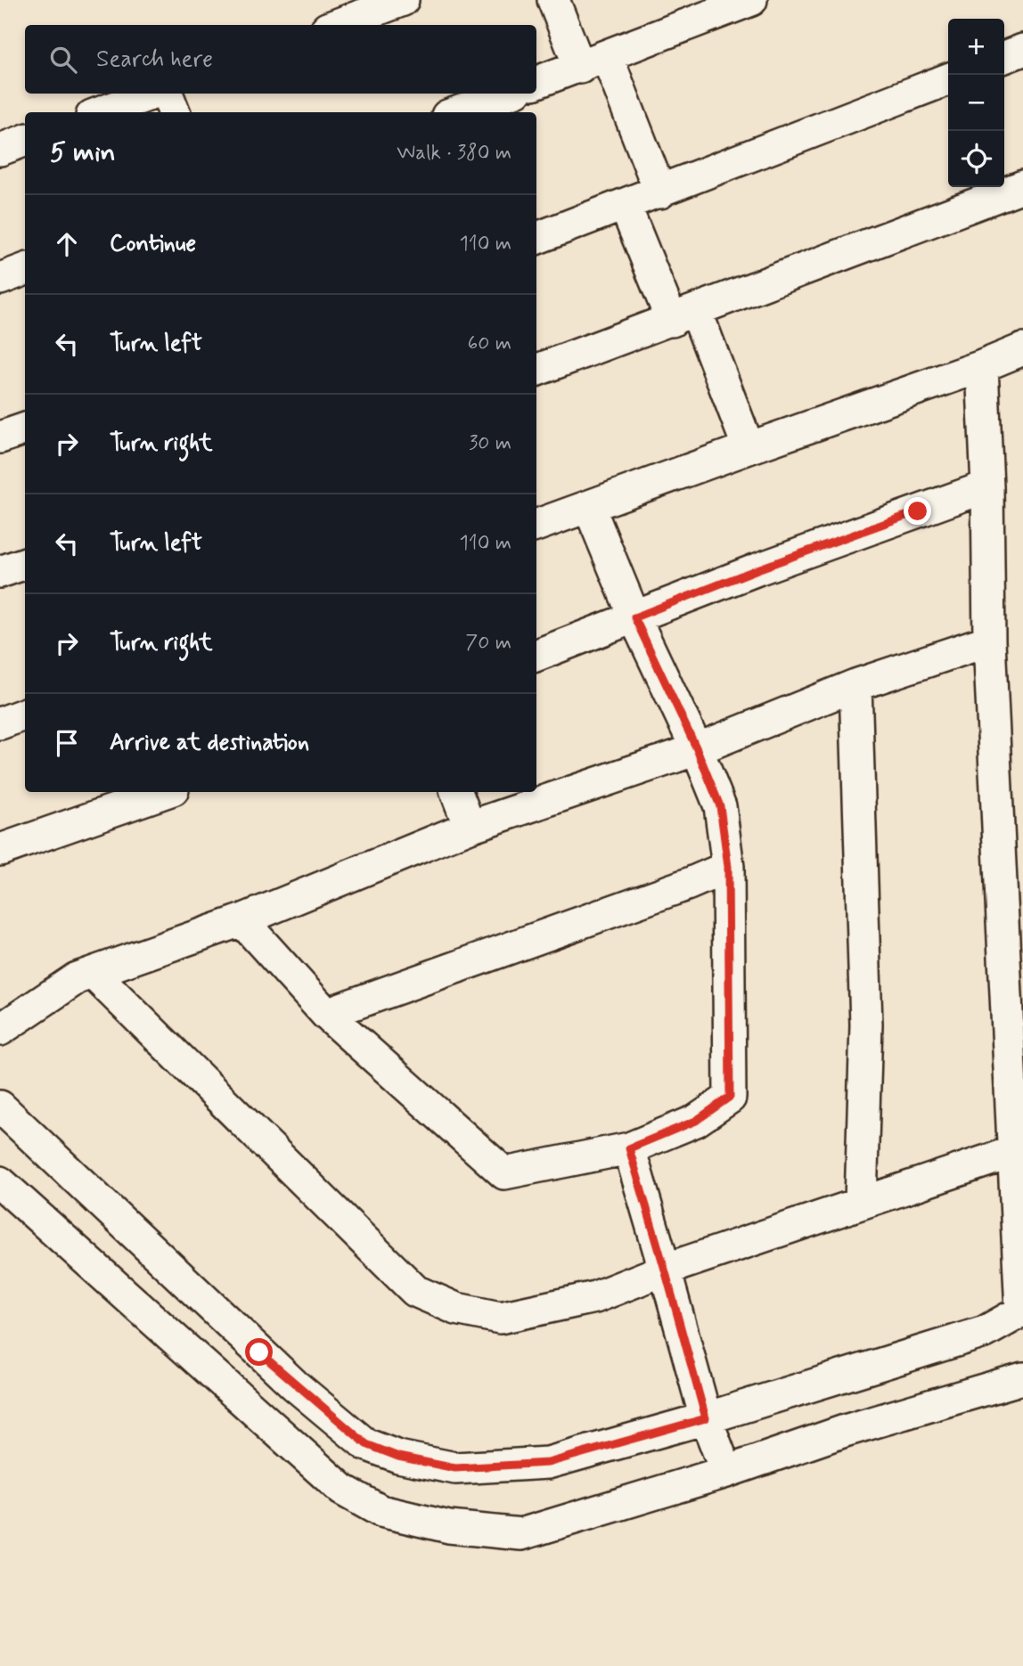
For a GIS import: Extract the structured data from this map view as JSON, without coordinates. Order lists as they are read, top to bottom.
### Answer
{
  "page": {
    "map_buttons": ["+", "−"],
    "search": "Search here",
    "heading": ["5 min", "Walk · 380 m"],
    "list": [
      ["Continue", "110 m"],
      ["Turn left", "60 m"],
      ["Turn right", "30 m"],
      ["Turn left", "110 m"],
      ["Turn right", "70 m"],
      "Arrive at destination"
    ]
  }
}
